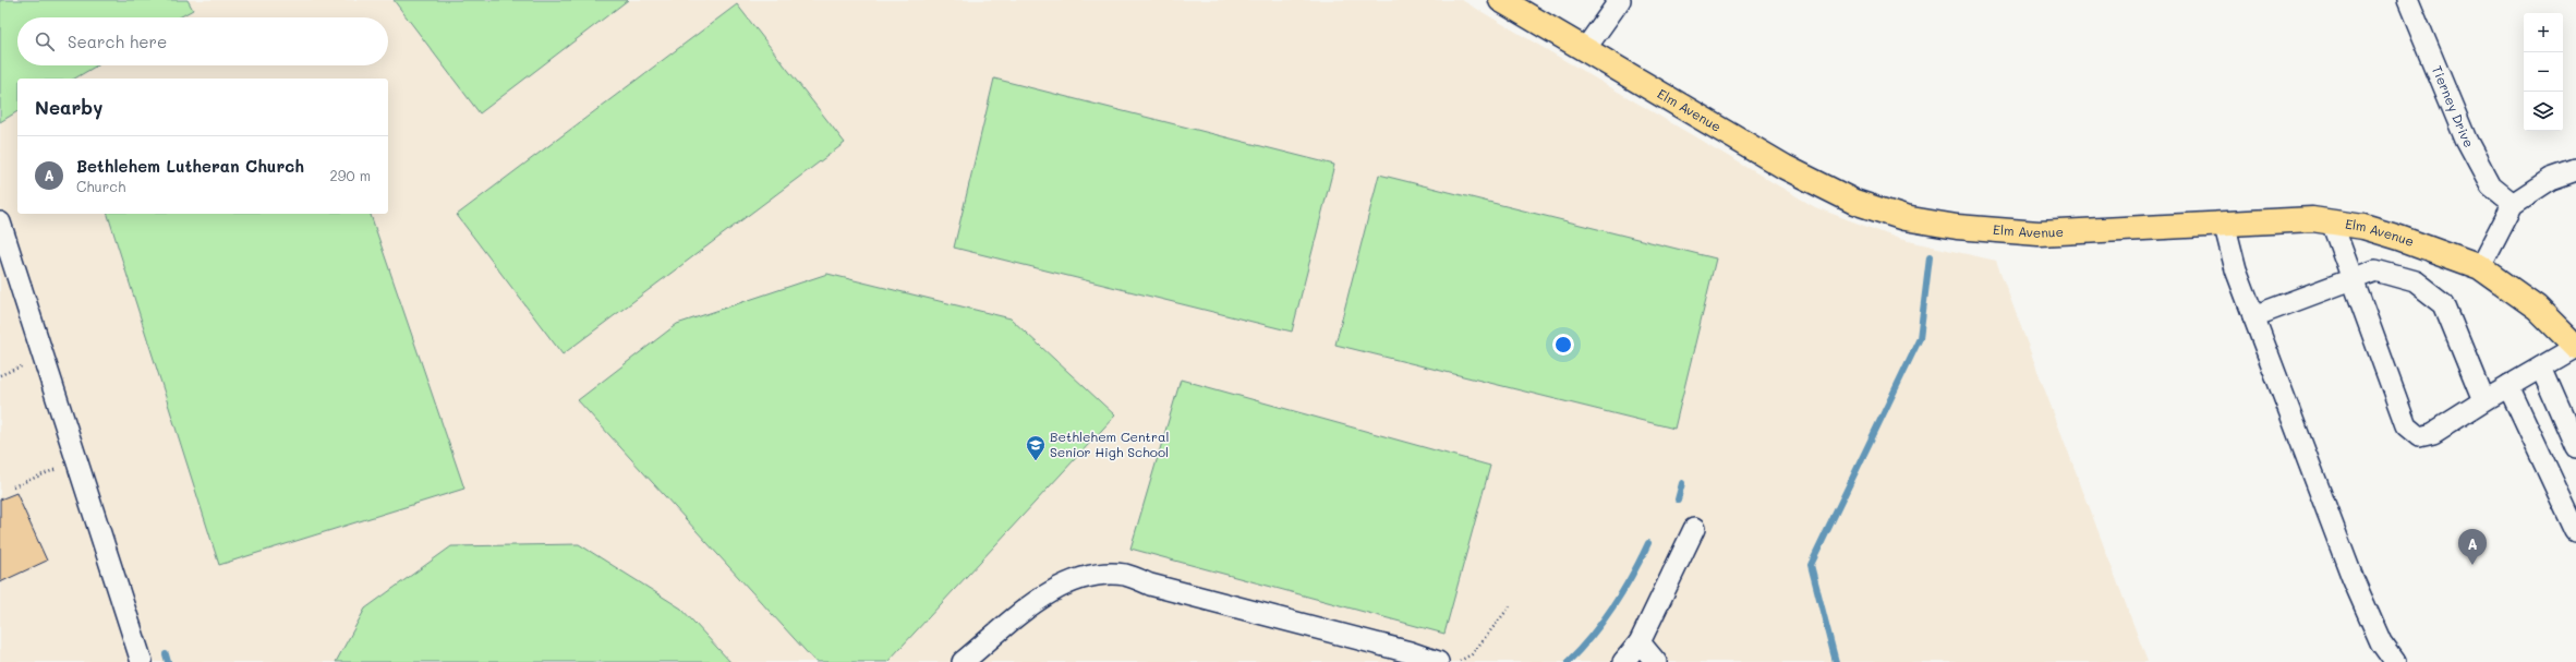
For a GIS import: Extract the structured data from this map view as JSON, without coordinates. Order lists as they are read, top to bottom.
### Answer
{
  "streets": {
    "main road": ["Elm Avenue"],
    "street": ["Tierney Drive"]
  },
  "places": {
    "school or university": ["Bethlehem Central Senior High School"]
  },
  "page": {
    "map_buttons": ["+", "−"],
    "search": "Search here",
    "heading": "Nearby",
    "list": [
      {
        "mark": "A",
        "name": "Bethlehem Lutheran Church",
        "note": "Church",
        "value": "290 m"
      }
    ],
    "pins": "A"
  }
}
